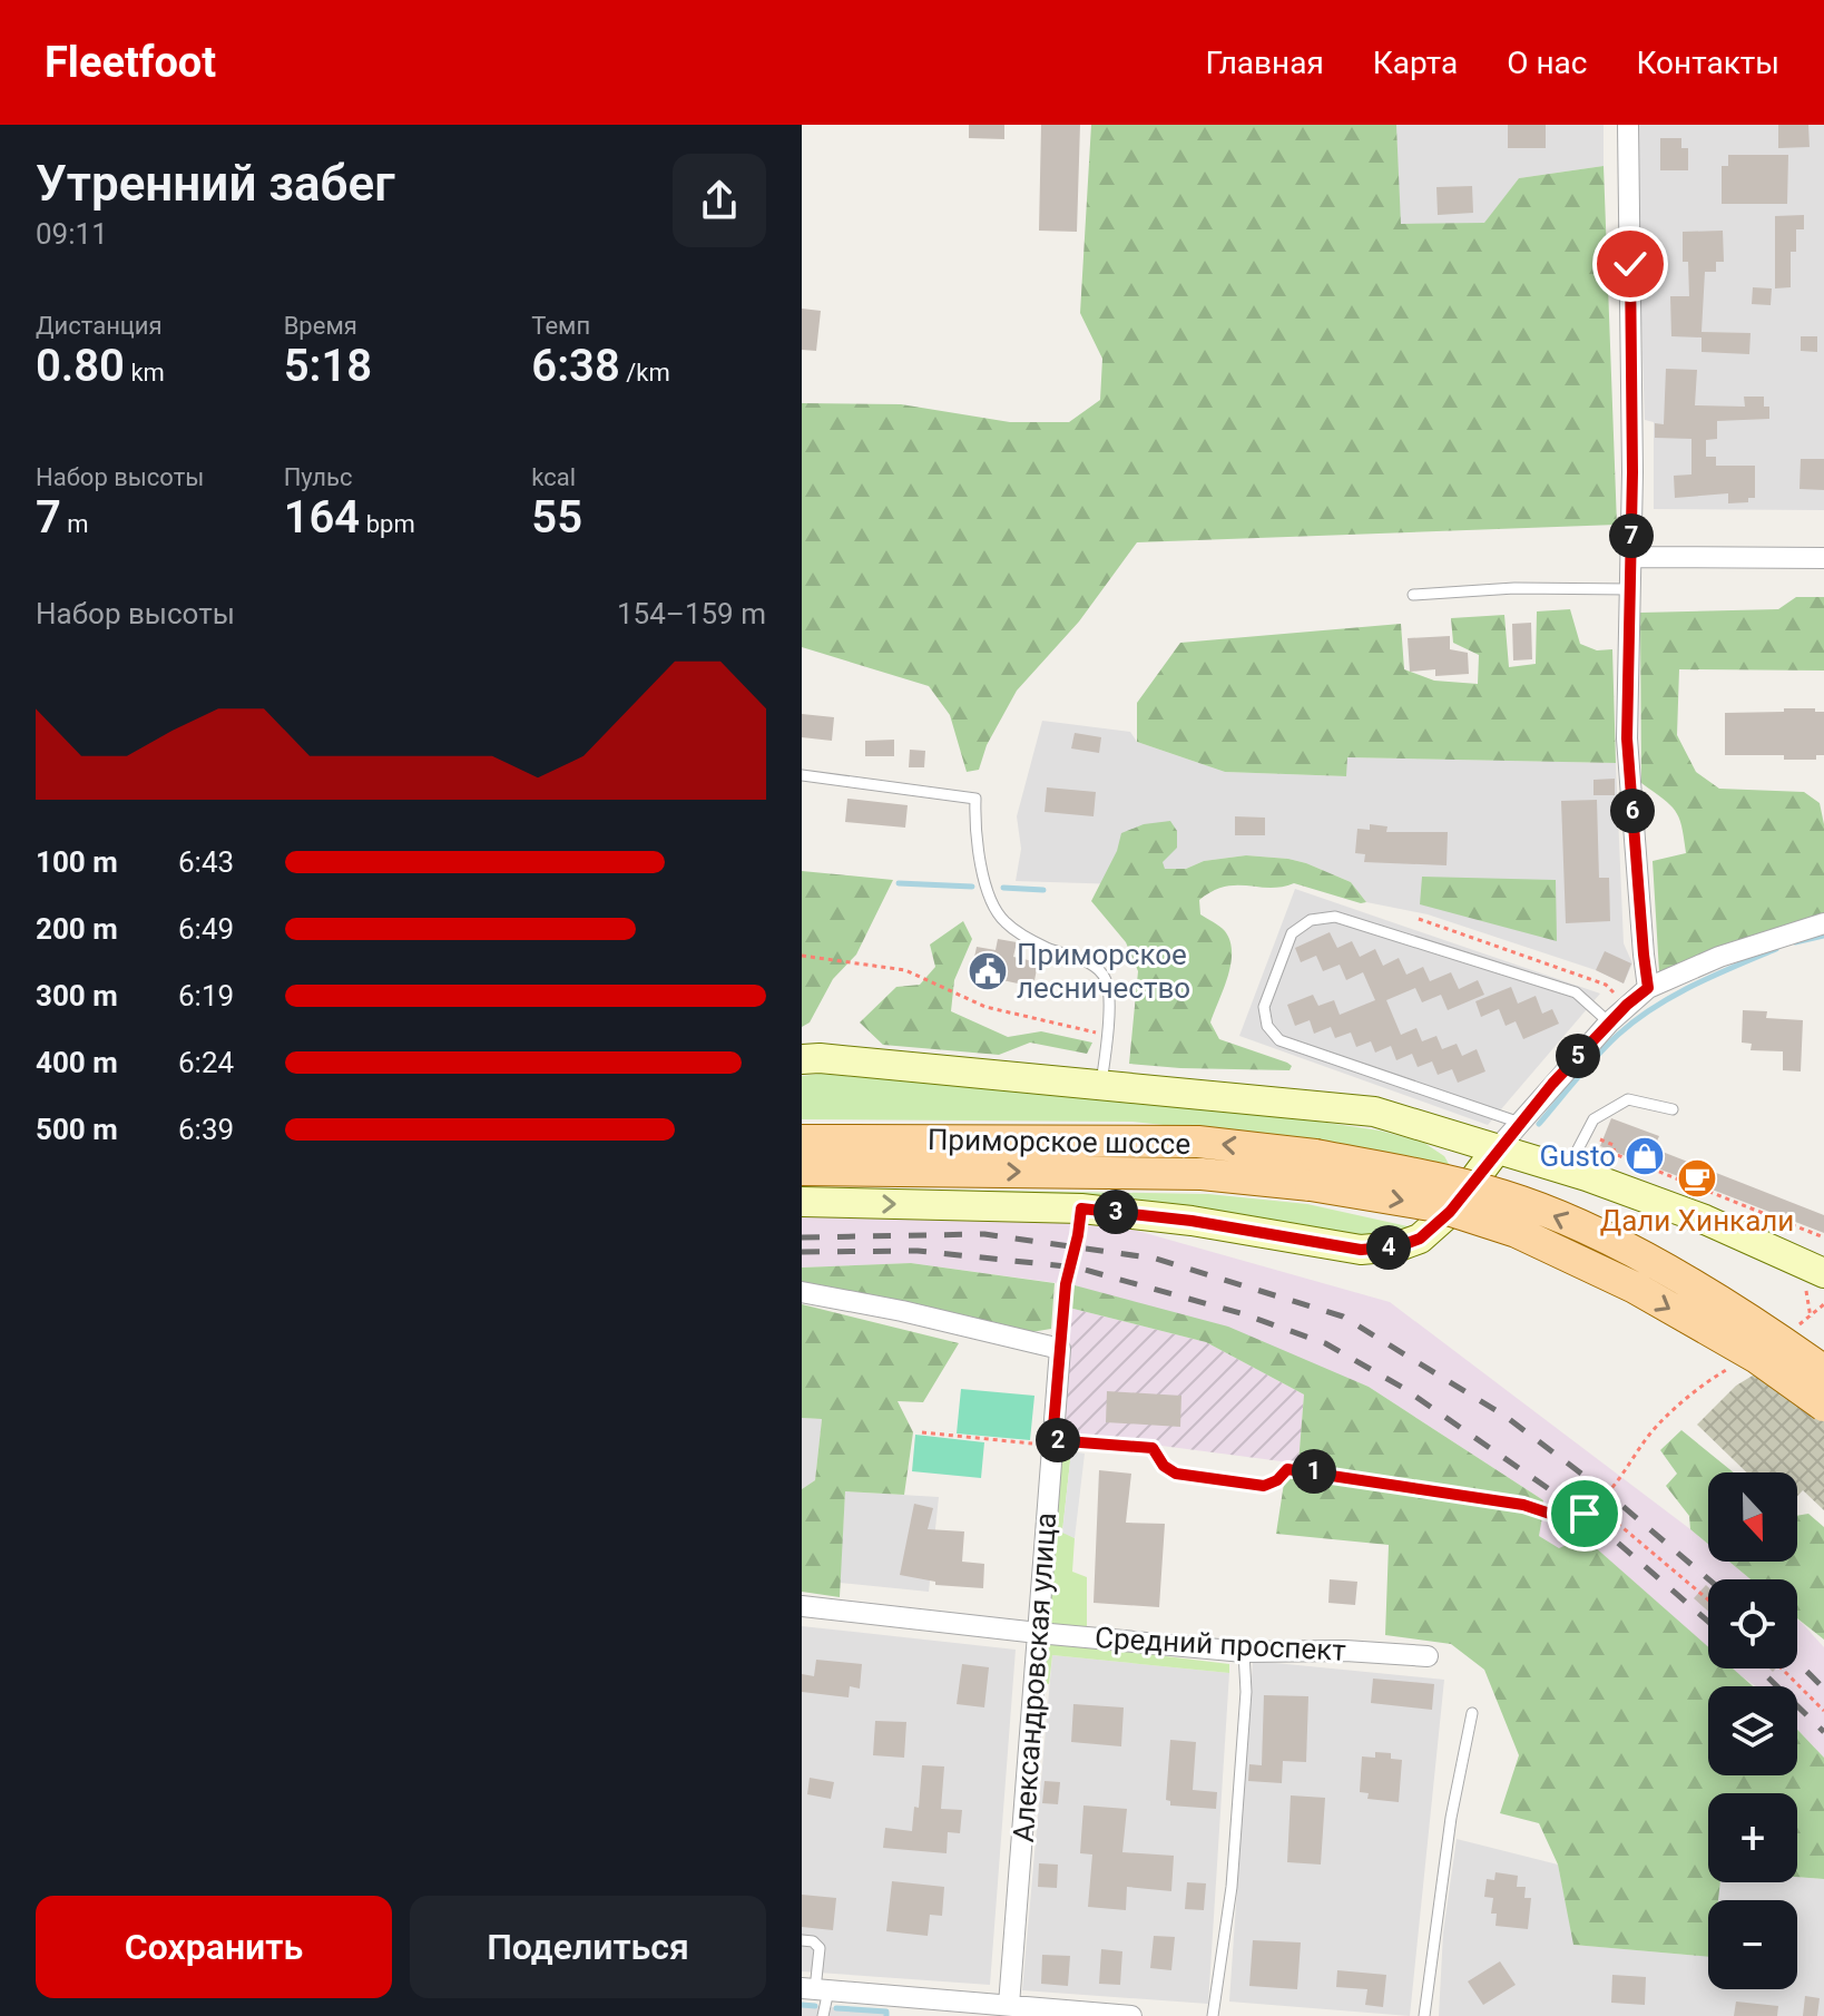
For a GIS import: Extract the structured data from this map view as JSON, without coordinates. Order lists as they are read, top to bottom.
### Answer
{
  "streets": {
    "main road": ["Приморское шоссе"],
    "street": ["Средний проспект", "Александровская улица"]
  },
  "crossings": [
    ["Средний проспект", "Александровская улица"]
  ],
  "places": {
    "public building": ["Приморское лесничество"],
    "shop": ["Gusto"],
    "cafe": ["Дали Хинкали"]
  },
  "north": "bottom",
  "page": {
    "header": "Fleetfoot",
    "nav": [
      "Главная",
      "Карта",
      "О нас",
      "Контакты"
    ],
    "heading": ["Утренний забег", "09:11"],
    "stats": [
      ["Дистанция", "0.80 km"],
      ["Время", "5:18"],
      ["Темп", "6:38 /km"],
      ["Набор высоты", "7 m"],
      ["Пульс", "164 bpm"],
      ["kcal", "55"]
    ],
    "pins": [
      "7",
      "6",
      "5",
      "3",
      "4",
      "2",
      "1"
    ],
    "chart": ["Набор высоты", "154–159 m"],
    "list": [
      {
        "name": "100 m",
        "note": "6:43"
      },
      {
        "name": "200 m",
        "note": "6:49"
      },
      {
        "name": "300 m",
        "note": "6:19"
      },
      {
        "name": "400 m",
        "note": "6:24"
      },
      {
        "name": "500 m",
        "note": "6:39"
      }
    ],
    "map_buttons": ["+", "−"],
    "buttons": ["Сохранить", "Поделиться"]
  }
}
